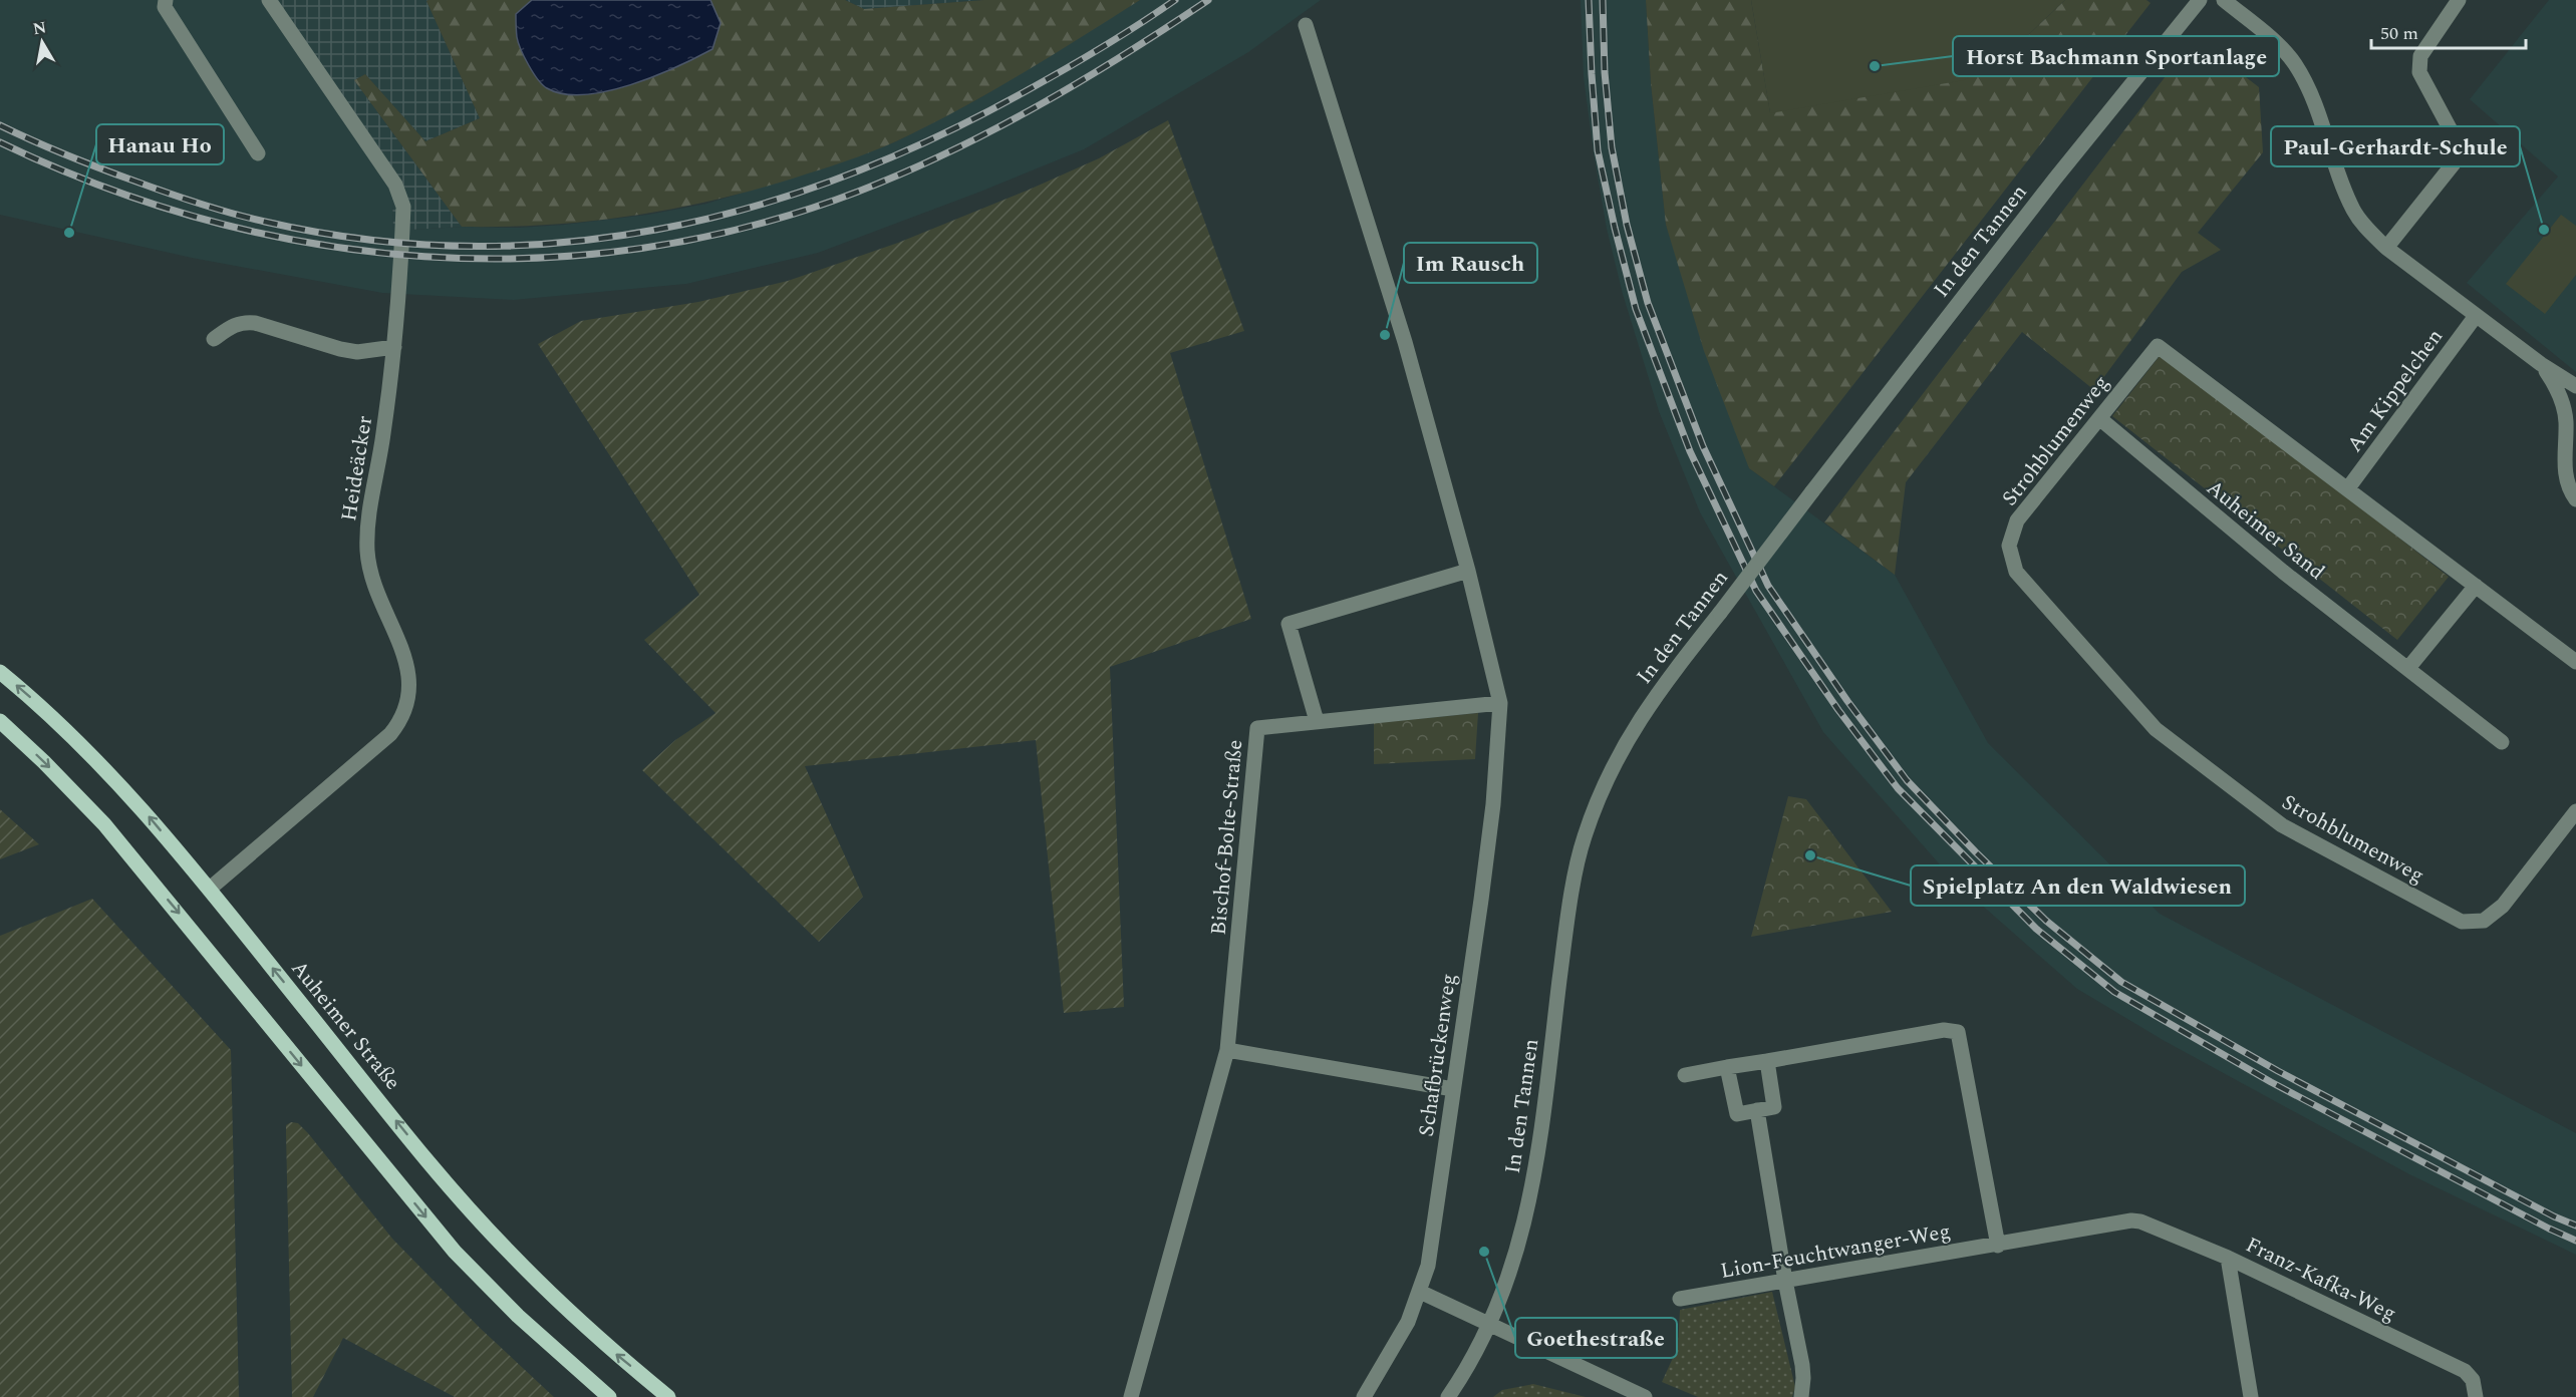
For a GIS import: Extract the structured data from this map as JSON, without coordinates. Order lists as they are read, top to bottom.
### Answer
{
  "streets": {
    "main road": ["Auheimer Straße"],
    "street": [
      "In den Tannen",
      "Am Kippelchen",
      "Strohblumenweg",
      "Heideäcker",
      "Auheimer Sand",
      "Bischof-Bolte-Straße",
      "Schafbrückenweg",
      "Lion-Feuchtwanger-Weg",
      "Franz-Kafka-Weg"
    ]
  },
  "crossings": [
    ["Am Kippelchen", "Strohblumenweg"],
    ["Strohblumenweg", "Auheimer Sand"],
    ["Heideäcker", "Auheimer Straße"],
    ["Bischof-Bolte-Straße", "Schafbrückenweg"],
    ["Lion-Feuchtwanger-Weg", "Franz-Kafka-Weg"]
  ],
  "places": [
    "Horst Bachmann Sportanlage",
    "Paul-Gerhardt-Schule",
    "Hanau Ho",
    "Im Rausch",
    "Spielplatz An den Waldwiesen",
    "Goethestraße"
  ],
  "scale_bar": "50 m",
  "north": "top"
}
